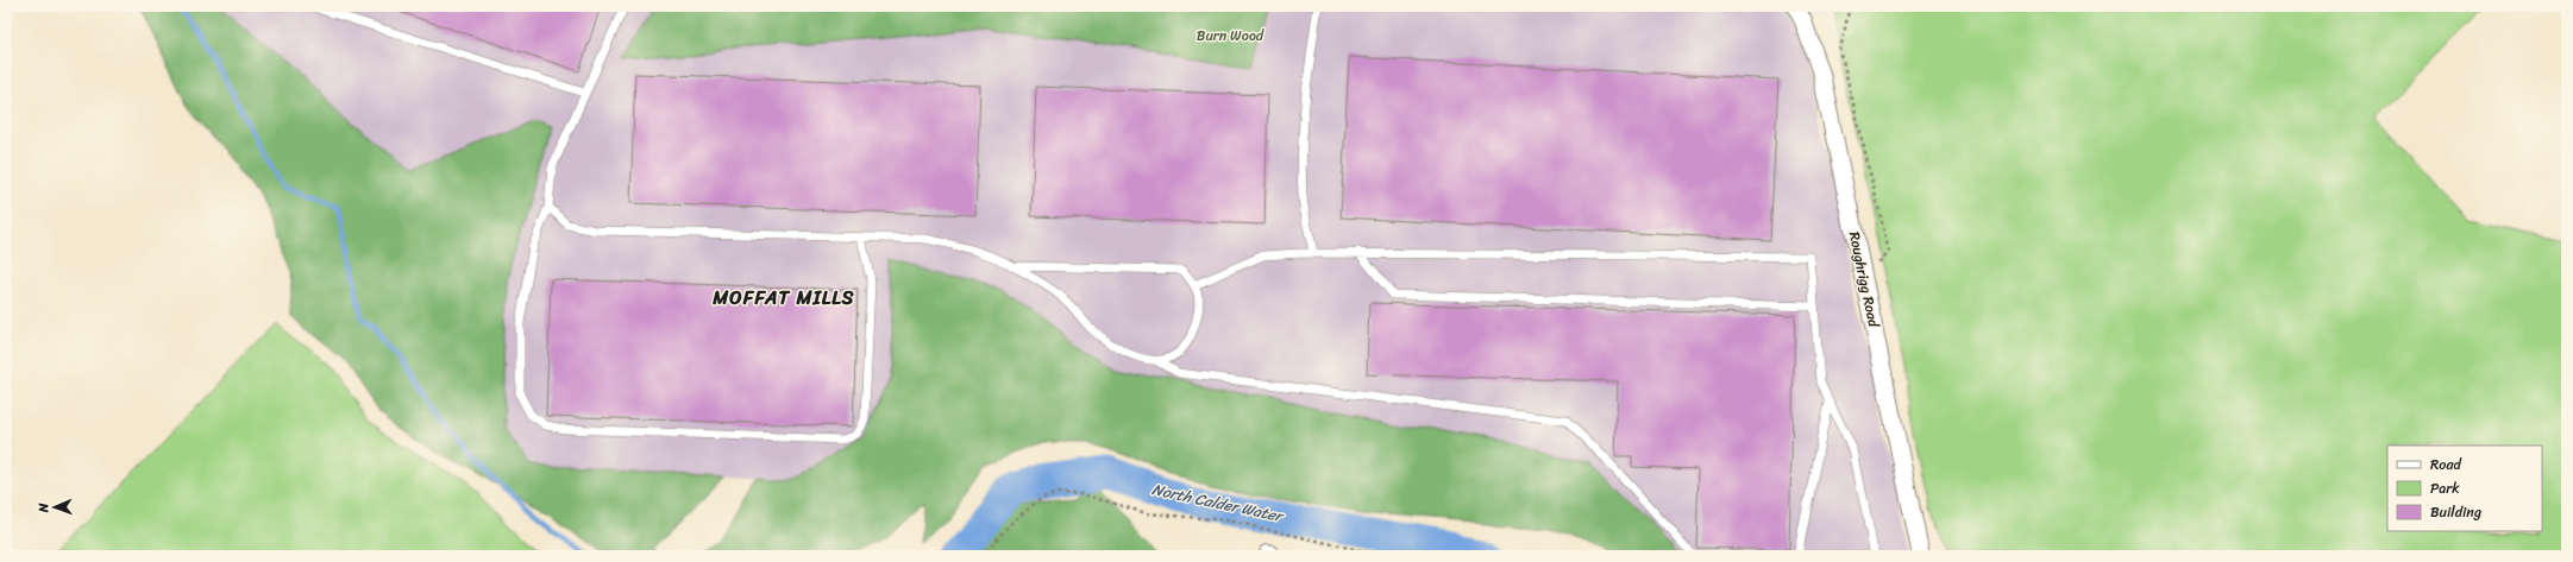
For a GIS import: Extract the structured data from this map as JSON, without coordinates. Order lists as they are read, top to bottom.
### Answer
{
  "streets": {
    "street": ["Roughrigg Road"]
  },
  "districts": ["MOFFAT MILLS"],
  "water": ["North Calder Water"],
  "parks": ["Burn Wood"],
  "legend": ["Road", "Park", "Building"],
  "north": "left"
}
